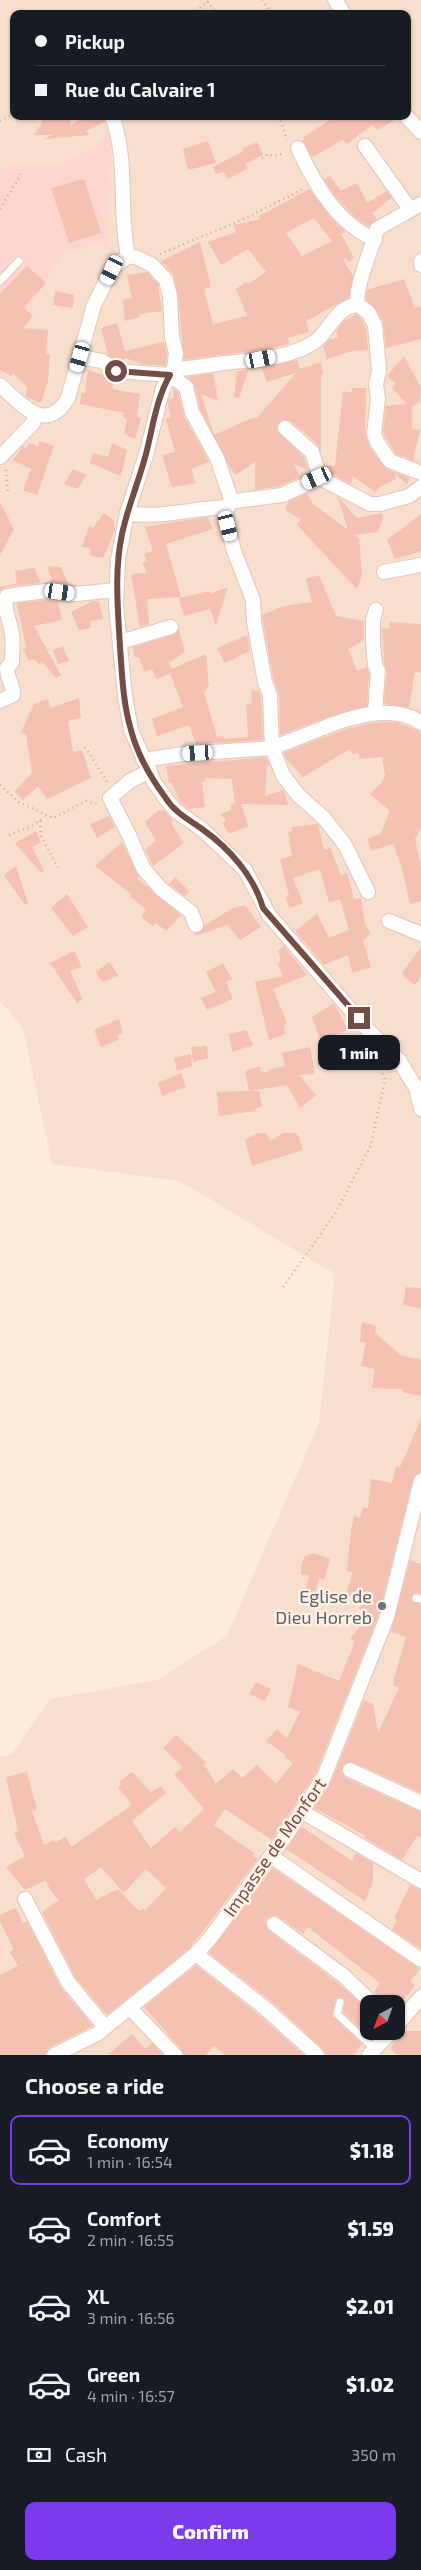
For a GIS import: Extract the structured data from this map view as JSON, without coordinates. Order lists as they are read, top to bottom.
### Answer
{
  "streets": {
    "street": ["Impasse de Monfort"]
  },
  "places": ["Eglise de Dieu Horreb"],
  "north": "bottom left",
  "page": {
    "banner": ["Pickup", "Rue du Calvaire 1"],
    "bubble": "1 min",
    "heading": "Choose a ride",
    "list": [
      {
        "name": "Economy",
        "note": "1 min · 16:54",
        "value": "$1.18"
      },
      {
        "name": "Comfort",
        "note": "2 min · 16:55",
        "value": "$1.59"
      },
      {
        "name": "XL",
        "note": "3 min · 16:56",
        "value": "$2.01"
      },
      {
        "name": "Green",
        "note": "4 min · 16:57",
        "value": "$1.02"
      }
    ],
    "pay": ["Cash", "350 m"],
    "buttons": "Confirm"
  }
}
